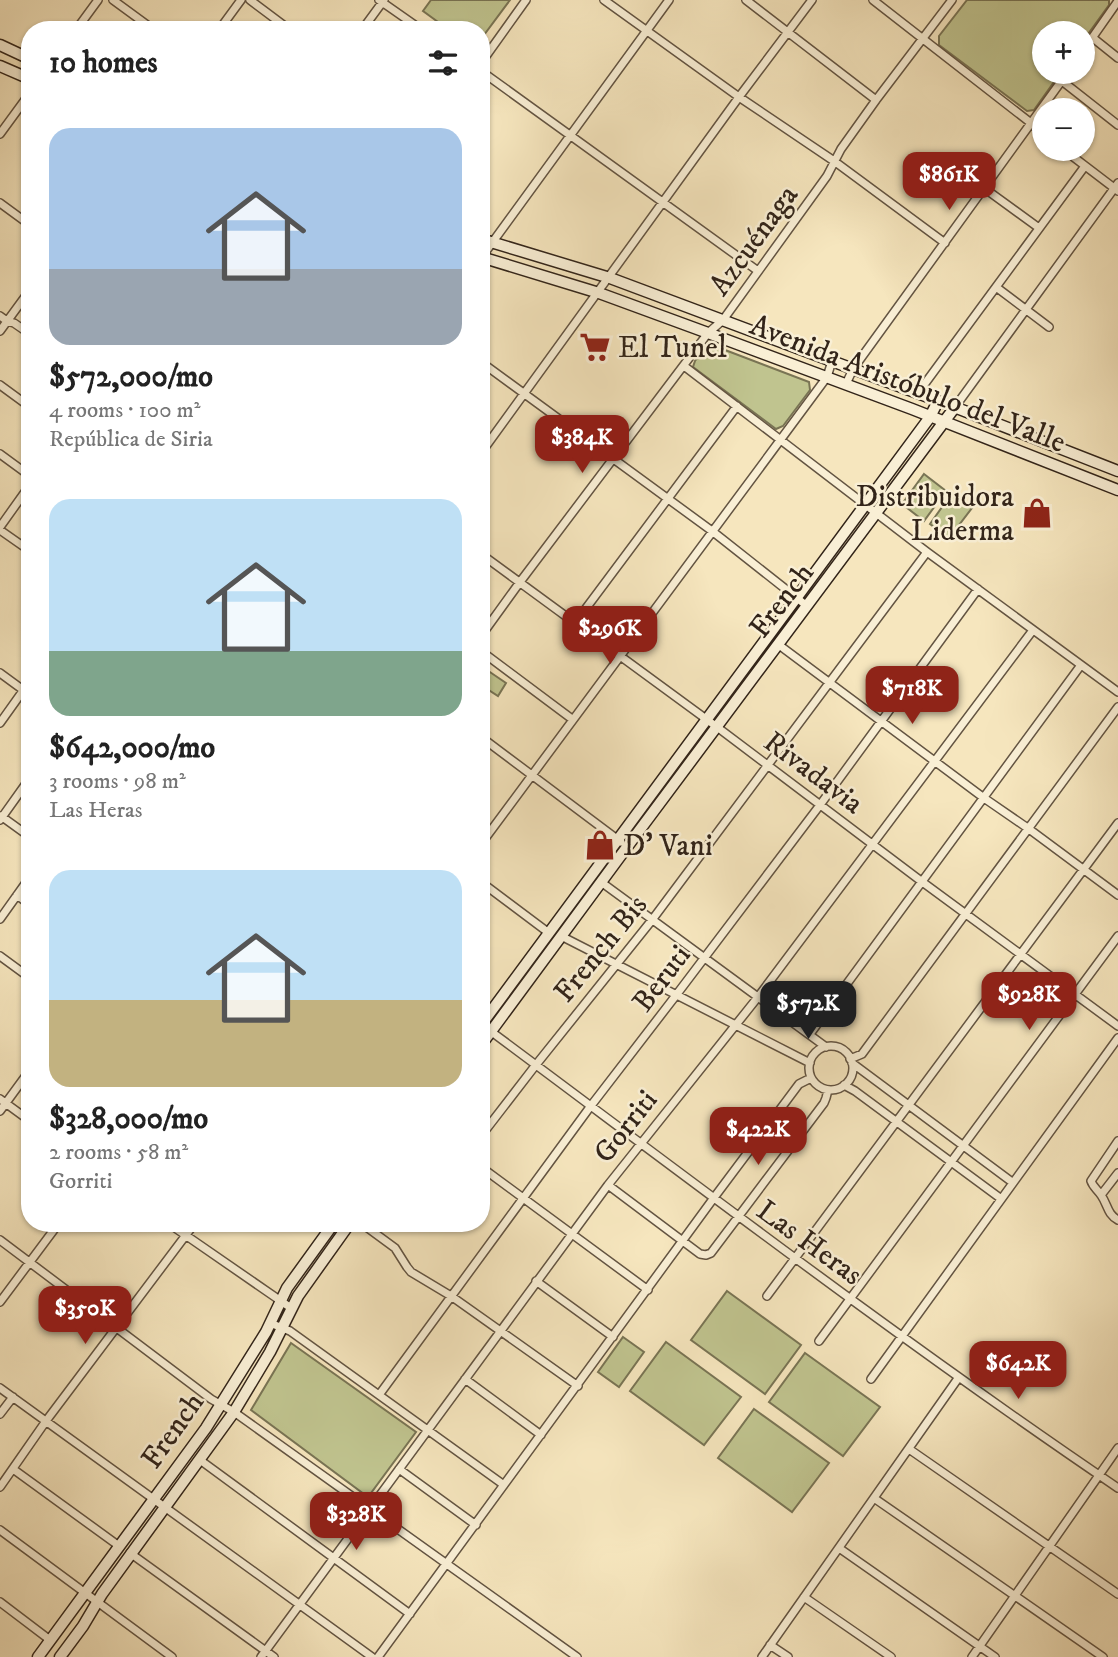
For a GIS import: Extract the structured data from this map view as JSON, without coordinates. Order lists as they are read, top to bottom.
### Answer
{
  "streets": {
    "main road": ["Avenida Aristóbulo del Valle", "French"],
    "street": [
      "Azcuénaga",
      "Rivadavia",
      "French Bis",
      "Beruti",
      "Gorriti",
      "Las Heras"
    ]
  },
  "crossings": [
    ["Azcuénaga", "Avenida Aristóbulo del Valle"],
    ["Azcuénaga", "Rivadavia"],
    ["Avenida Aristóbulo del Valle", "French"],
    ["French", "Rivadavia"],
    ["French", "Las Heras"],
    ["Rivadavia", "French Bis"],
    ["Rivadavia", "Beruti"],
    ["Rivadavia", "Gorriti"],
    ["French Bis", "Las Heras"],
    ["Beruti", "Las Heras"],
    ["Gorriti", "Las Heras"]
  ],
  "places": {
    "supermarket": ["El Tunel"],
    "shop": ["Distribuidora Liderma", "D' Vani"]
  },
  "page": {
    "map_buttons": ["+", "−"],
    "heading": "10 homes",
    "list": [
      {
        "name": "$572,000/mo",
        "note": "4 rooms · 100 m² · República de Siria"
      },
      {
        "name": "$642,000/mo",
        "note": "3 rooms · 98 m² · Las Heras"
      },
      {
        "name": "$328,000/mo",
        "note": "2 rooms · 58 m² · Gorriti"
      }
    ],
    "price": [
      "$861K",
      "$384K",
      "$296K",
      "$718K",
      "$928K",
      "$572K",
      "$422K",
      "$350K",
      "$642K",
      "$328K"
    ]
  }
}
